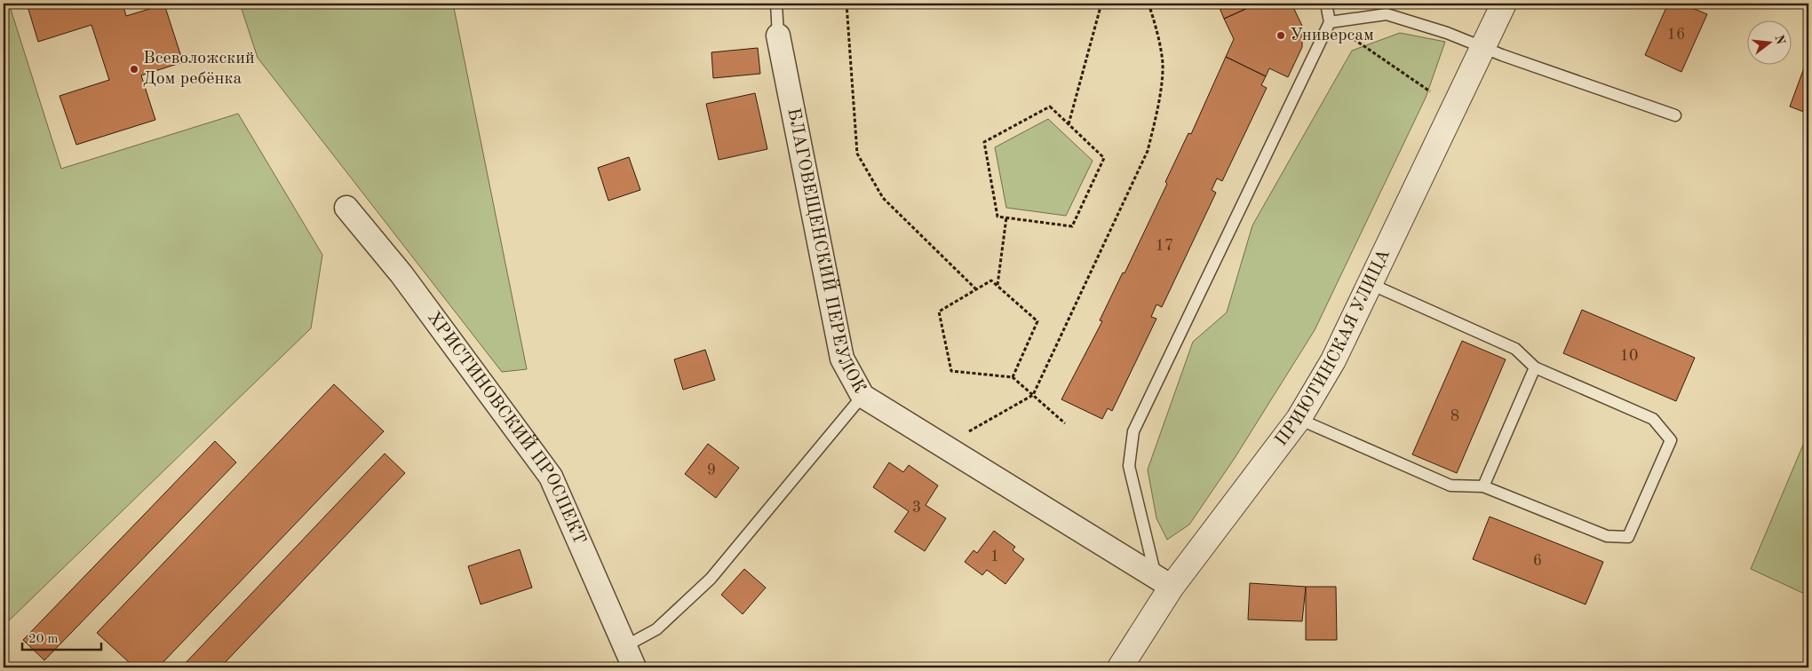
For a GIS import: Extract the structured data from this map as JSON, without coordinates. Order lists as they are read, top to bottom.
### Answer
{
  "streets": {
    "street": ["БЛАГОВЕЩЕНСКИЙ ПЕРЕУЛОК", "ПРИЮТИНСКАЯ УЛИЦА", "ХРИСТИНОВСКИЙ ПРОСПЕКТ"]
  },
  "crossings": [
    ["БЛАГОВЕЩЕНСКИЙ ПЕРЕУЛОК", "ПРИЮТИНСКАЯ УЛИЦА"]
  ],
  "places": ["Универсам", "Всеволожский Дом ребёнка"],
  "house_numbers": [
    "16",
    "17",
    "10",
    "8",
    "9",
    "3",
    "1",
    "6"
  ],
  "scale_bar": "20 m",
  "north": "right"
}
